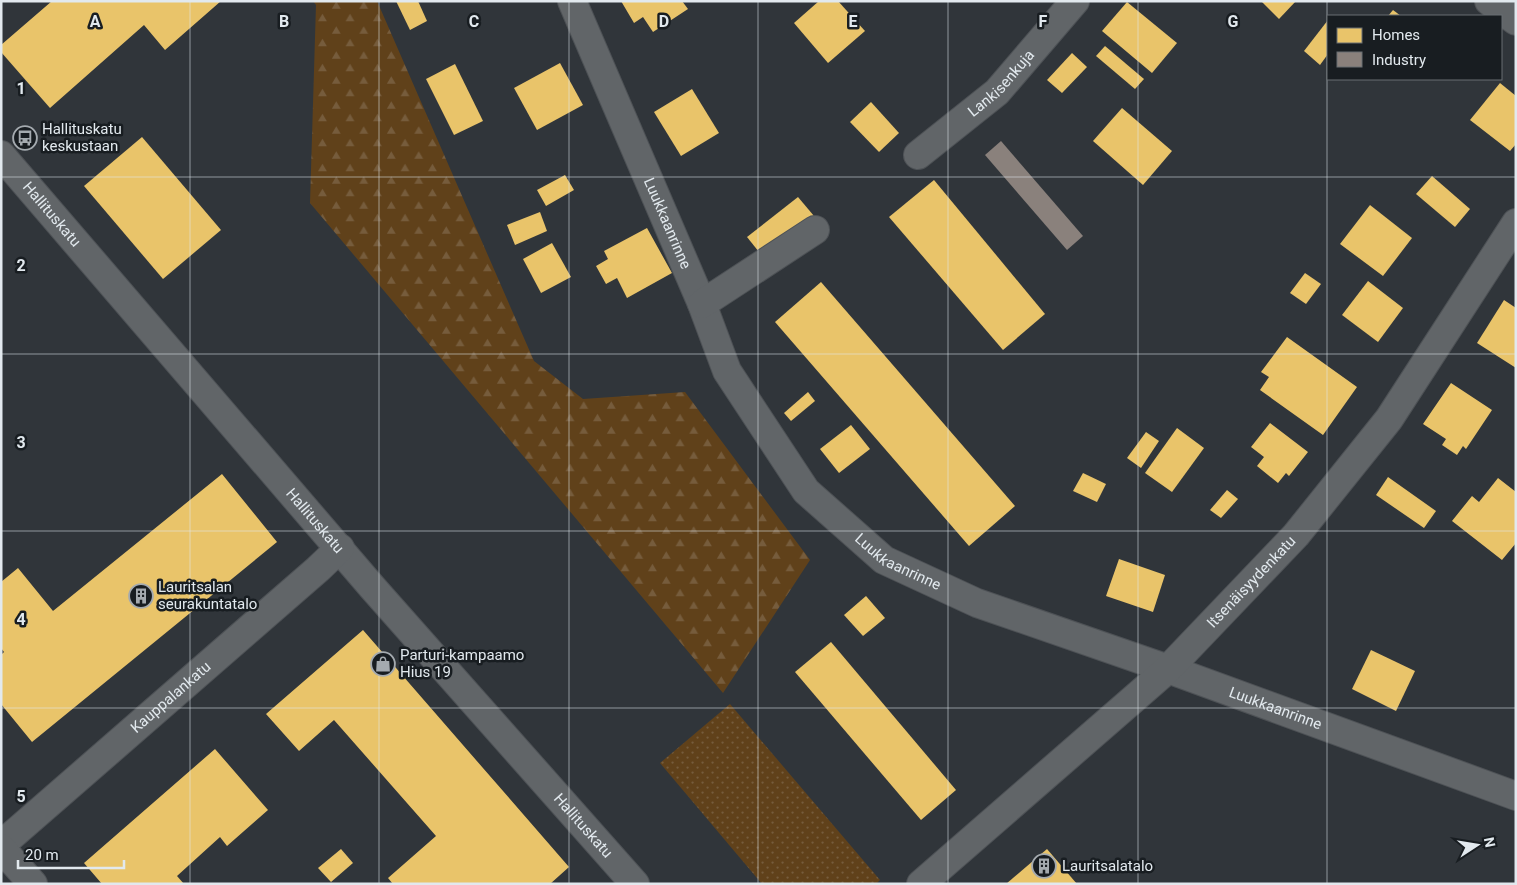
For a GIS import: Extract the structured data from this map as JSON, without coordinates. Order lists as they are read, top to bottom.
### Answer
{
  "streets": {
    "street": [
      "Lankisenkuja",
      "Hallituskatu",
      "Luukkaanrinne",
      "Itsenäisyydenkatu",
      "Kauppalankatu"
    ]
  },
  "crossings": [
    ["Hallituskatu", "Kauppalankatu"],
    ["Luukkaanrinne", "Itsenäisyydenkatu"]
  ],
  "places": {
    "bus stop": ["Hallituskatu keskustaan"],
    "building": ["Lauritsalan seurakuntatalo", "Lauritsalatalo"],
    "shop": ["Parturi-kampaamo Hius 19"]
  },
  "legend": ["Homes", "Industry"],
  "scale_bar": "20 m",
  "north": "right",
  "grid": {
    "columns": [
      "A",
      "B",
      "C",
      "D",
      "E",
      "F",
      "G"
    ],
    "rows": [
      "1",
      "2",
      "3",
      "4",
      "5"
    ]
  }
}
